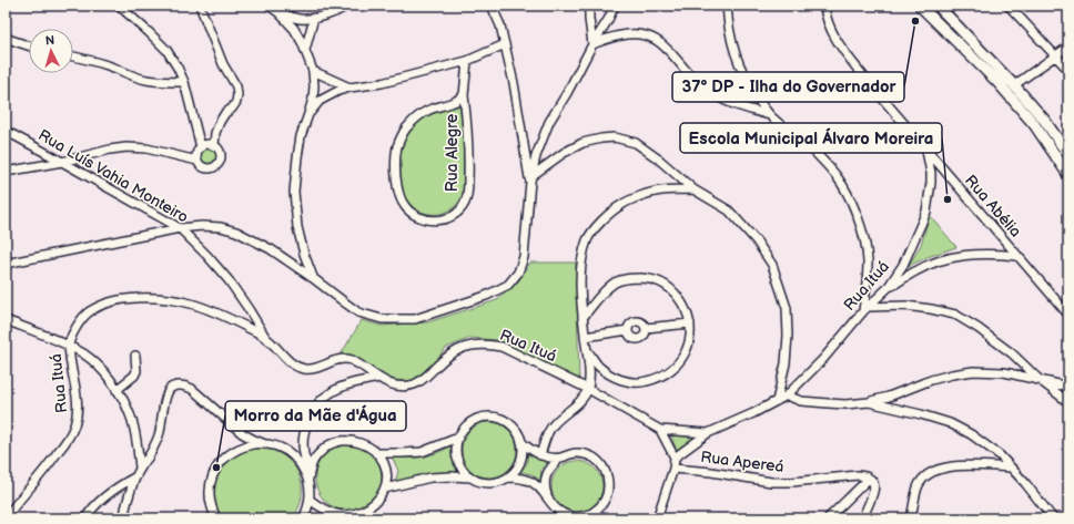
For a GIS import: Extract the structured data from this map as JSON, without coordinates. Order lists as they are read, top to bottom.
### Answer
{
  "streets": {
    "street": [
      "Rua Alegre",
      "Rua Luís Vahia Monteiro",
      "Rua Abélia",
      "Rua Ituá",
      "Rua Apereá"
    ]
  },
  "crossings": [
    ["Rua Luís Vahia Monteiro", "Rua Ituá"],
    ["Rua Abélia", "Rua Ituá"]
  ],
  "places": ["37º DP - Ilha do Governador", "Escola Municipal Álvaro Moreira", "Morro da Mãe d'Água"],
  "north": "top"
}
